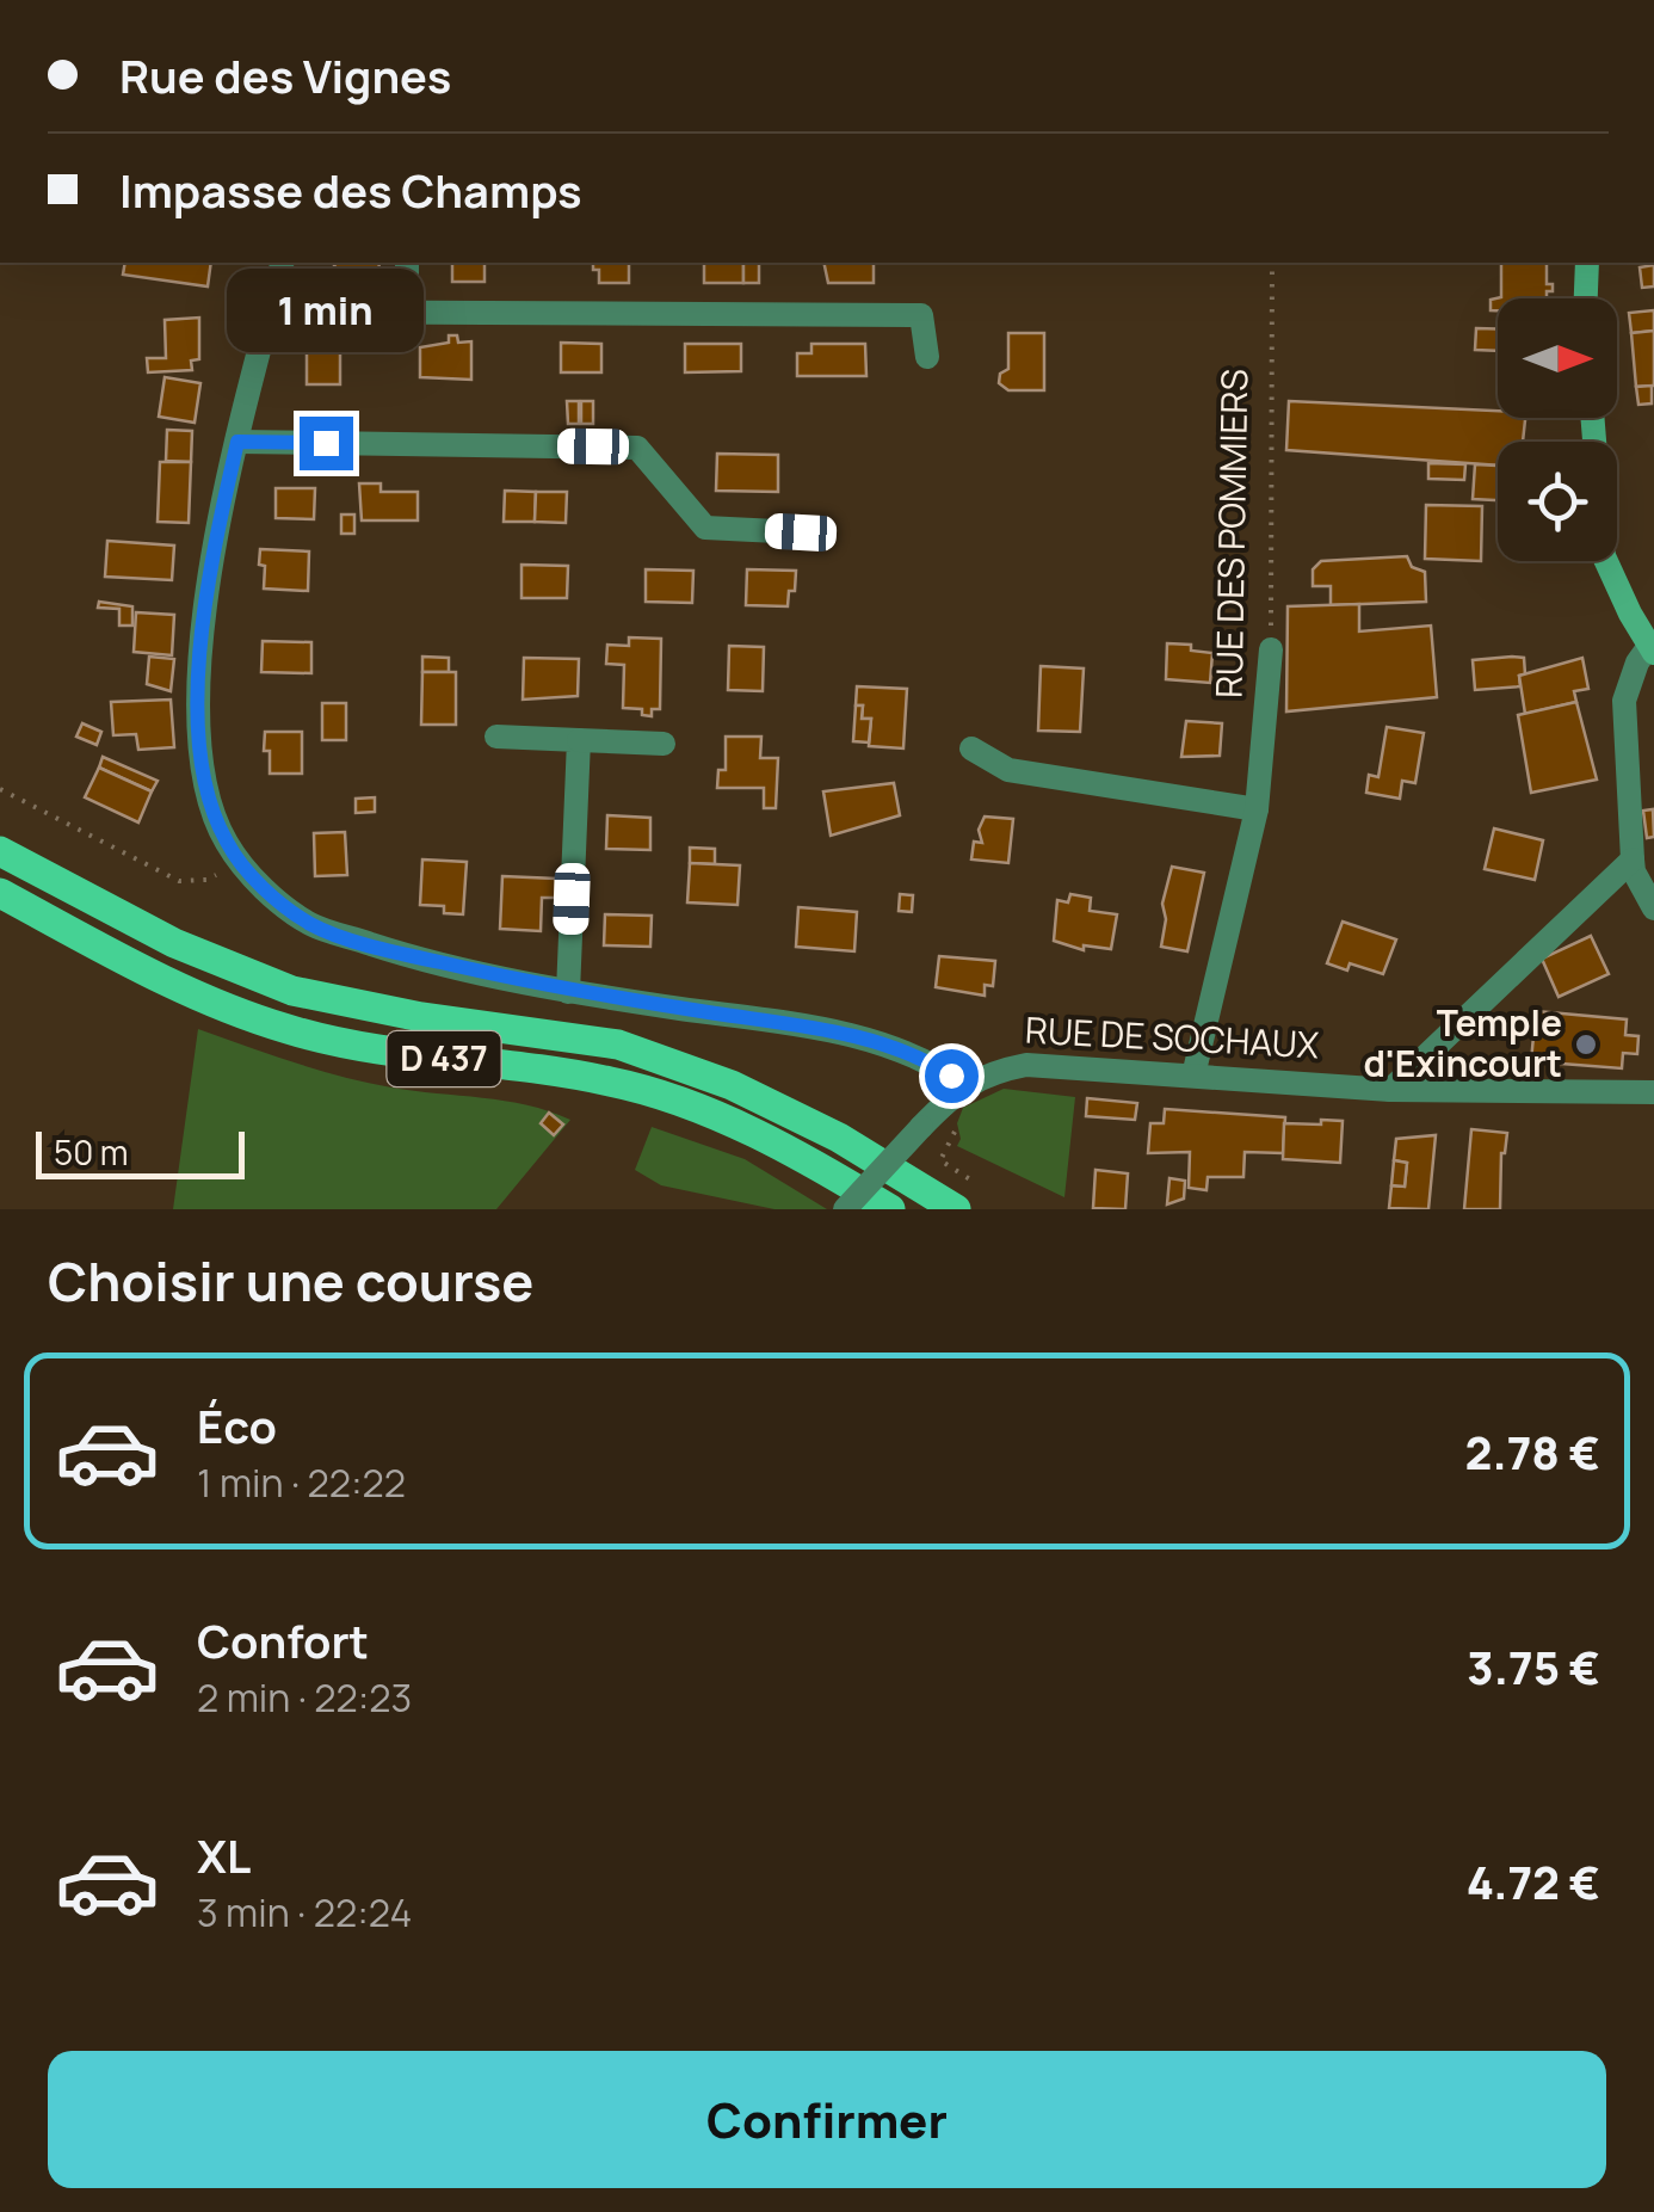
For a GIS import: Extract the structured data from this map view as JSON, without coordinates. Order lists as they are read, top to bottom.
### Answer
{
  "streets": {
    "main road": ["D 437"],
    "street": ["RUE DES POMMIERS", "RUE DE SOCHAUX"]
  },
  "crossings": [
    ["RUE DES POMMIERS", "RUE DE SOCHAUX"]
  ],
  "places": ["Temple d'Exincourt"],
  "scale_bar": "50 m",
  "north": "right",
  "page": {
    "banner": ["Rue des Vignes", "Impasse des Champs"],
    "bubble": "1 min",
    "scale": "50 m",
    "heading": "Choisir une course",
    "list": [
      {
        "name": "Éco",
        "note": "1 min · 22:22",
        "value": "2.78 €"
      },
      {
        "name": "Confort",
        "note": "2 min · 22:23",
        "value": "3.75 €"
      },
      {
        "name": "XL",
        "note": "3 min · 22:24",
        "value": "4.72 €"
      }
    ],
    "buttons": "Confirmer"
  }
}
